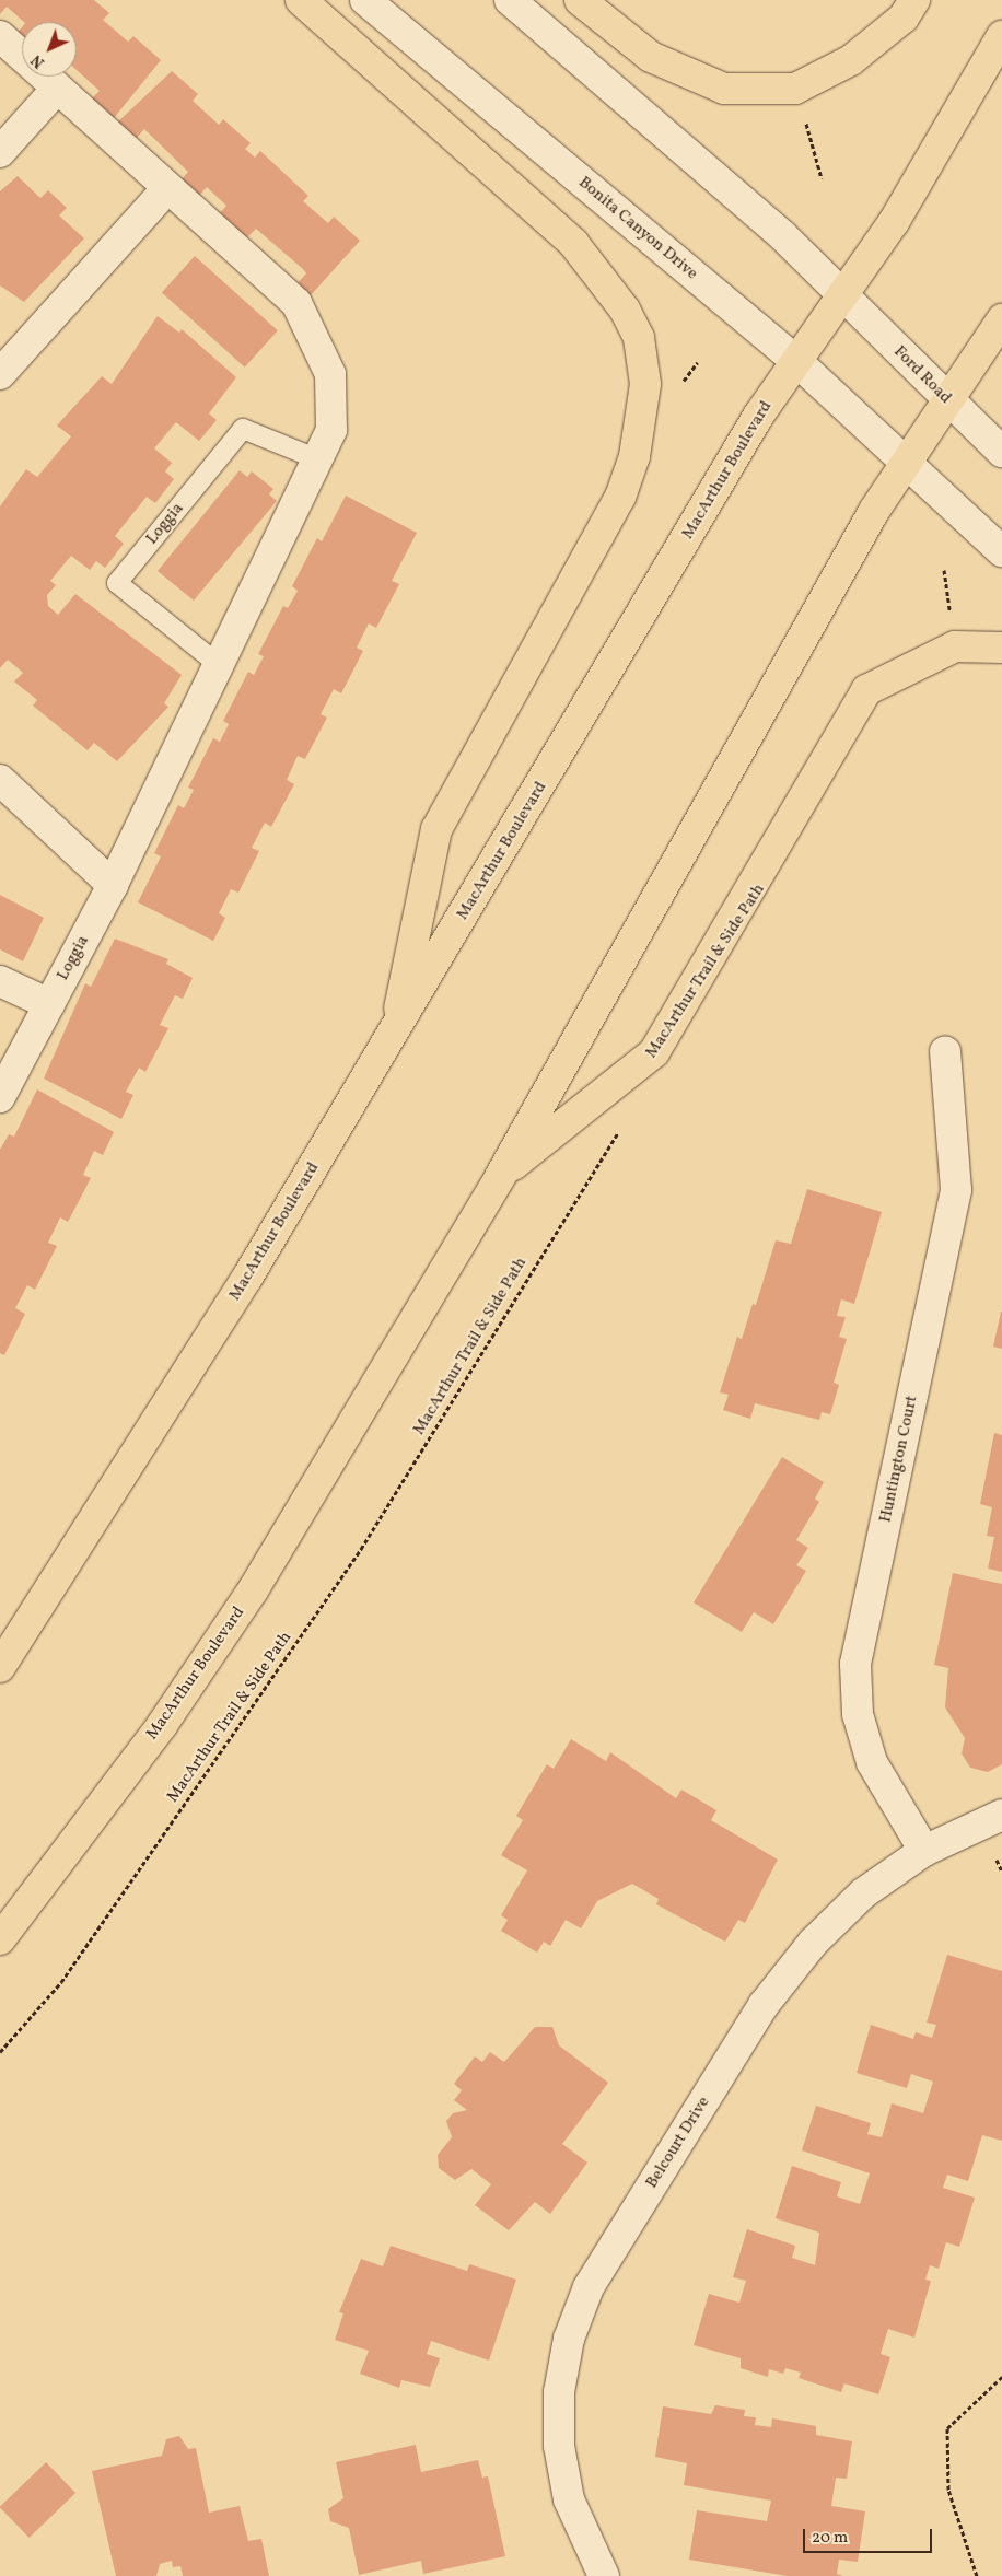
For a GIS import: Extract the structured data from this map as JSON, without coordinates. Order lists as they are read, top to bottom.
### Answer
{
  "streets": {
    "main road": ["MacArthur Boulevard"],
    "street": [
      "Bonita Canyon Drive",
      "Ford Road",
      "Loggia",
      "Huntington Court",
      "Belcourt Drive"
    ],
    "path": ["MacArthur Trail & Side Path"]
  },
  "crossings": [
    ["Bonita Canyon Drive", "MacArthur Boulevard"],
    ["Ford Road", "MacArthur Boulevard"],
    ["Huntington Court", "Belcourt Drive"]
  ],
  "scale_bar": "20 m",
  "north": "bottom left"
}
